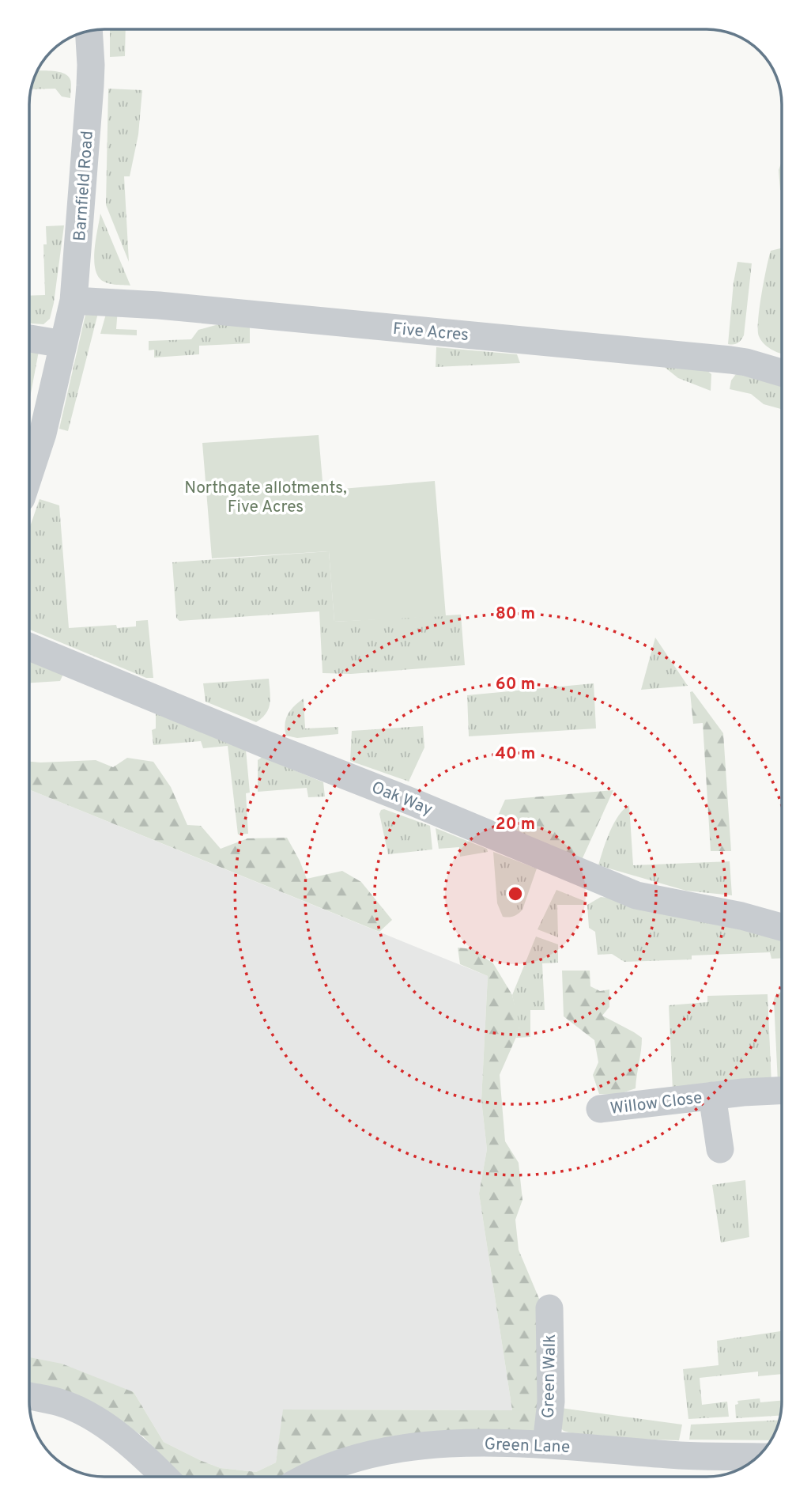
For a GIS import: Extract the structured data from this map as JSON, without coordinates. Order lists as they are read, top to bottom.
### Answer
{
  "streets": {
    "street": [
      "Barnfield Road",
      "Five Acres",
      "Oak Way",
      "Willow Close",
      "Green Walk",
      "Green Lane"
    ]
  },
  "crossings": [
    ["Barnfield Road", "Five Acres"],
    ["Green Walk", "Green Lane"]
  ],
  "parks": ["Northgate allotments, Five Acres"],
  "rings": [
    "80 m",
    "60 m",
    "40 m",
    "20 m"
  ]
}
